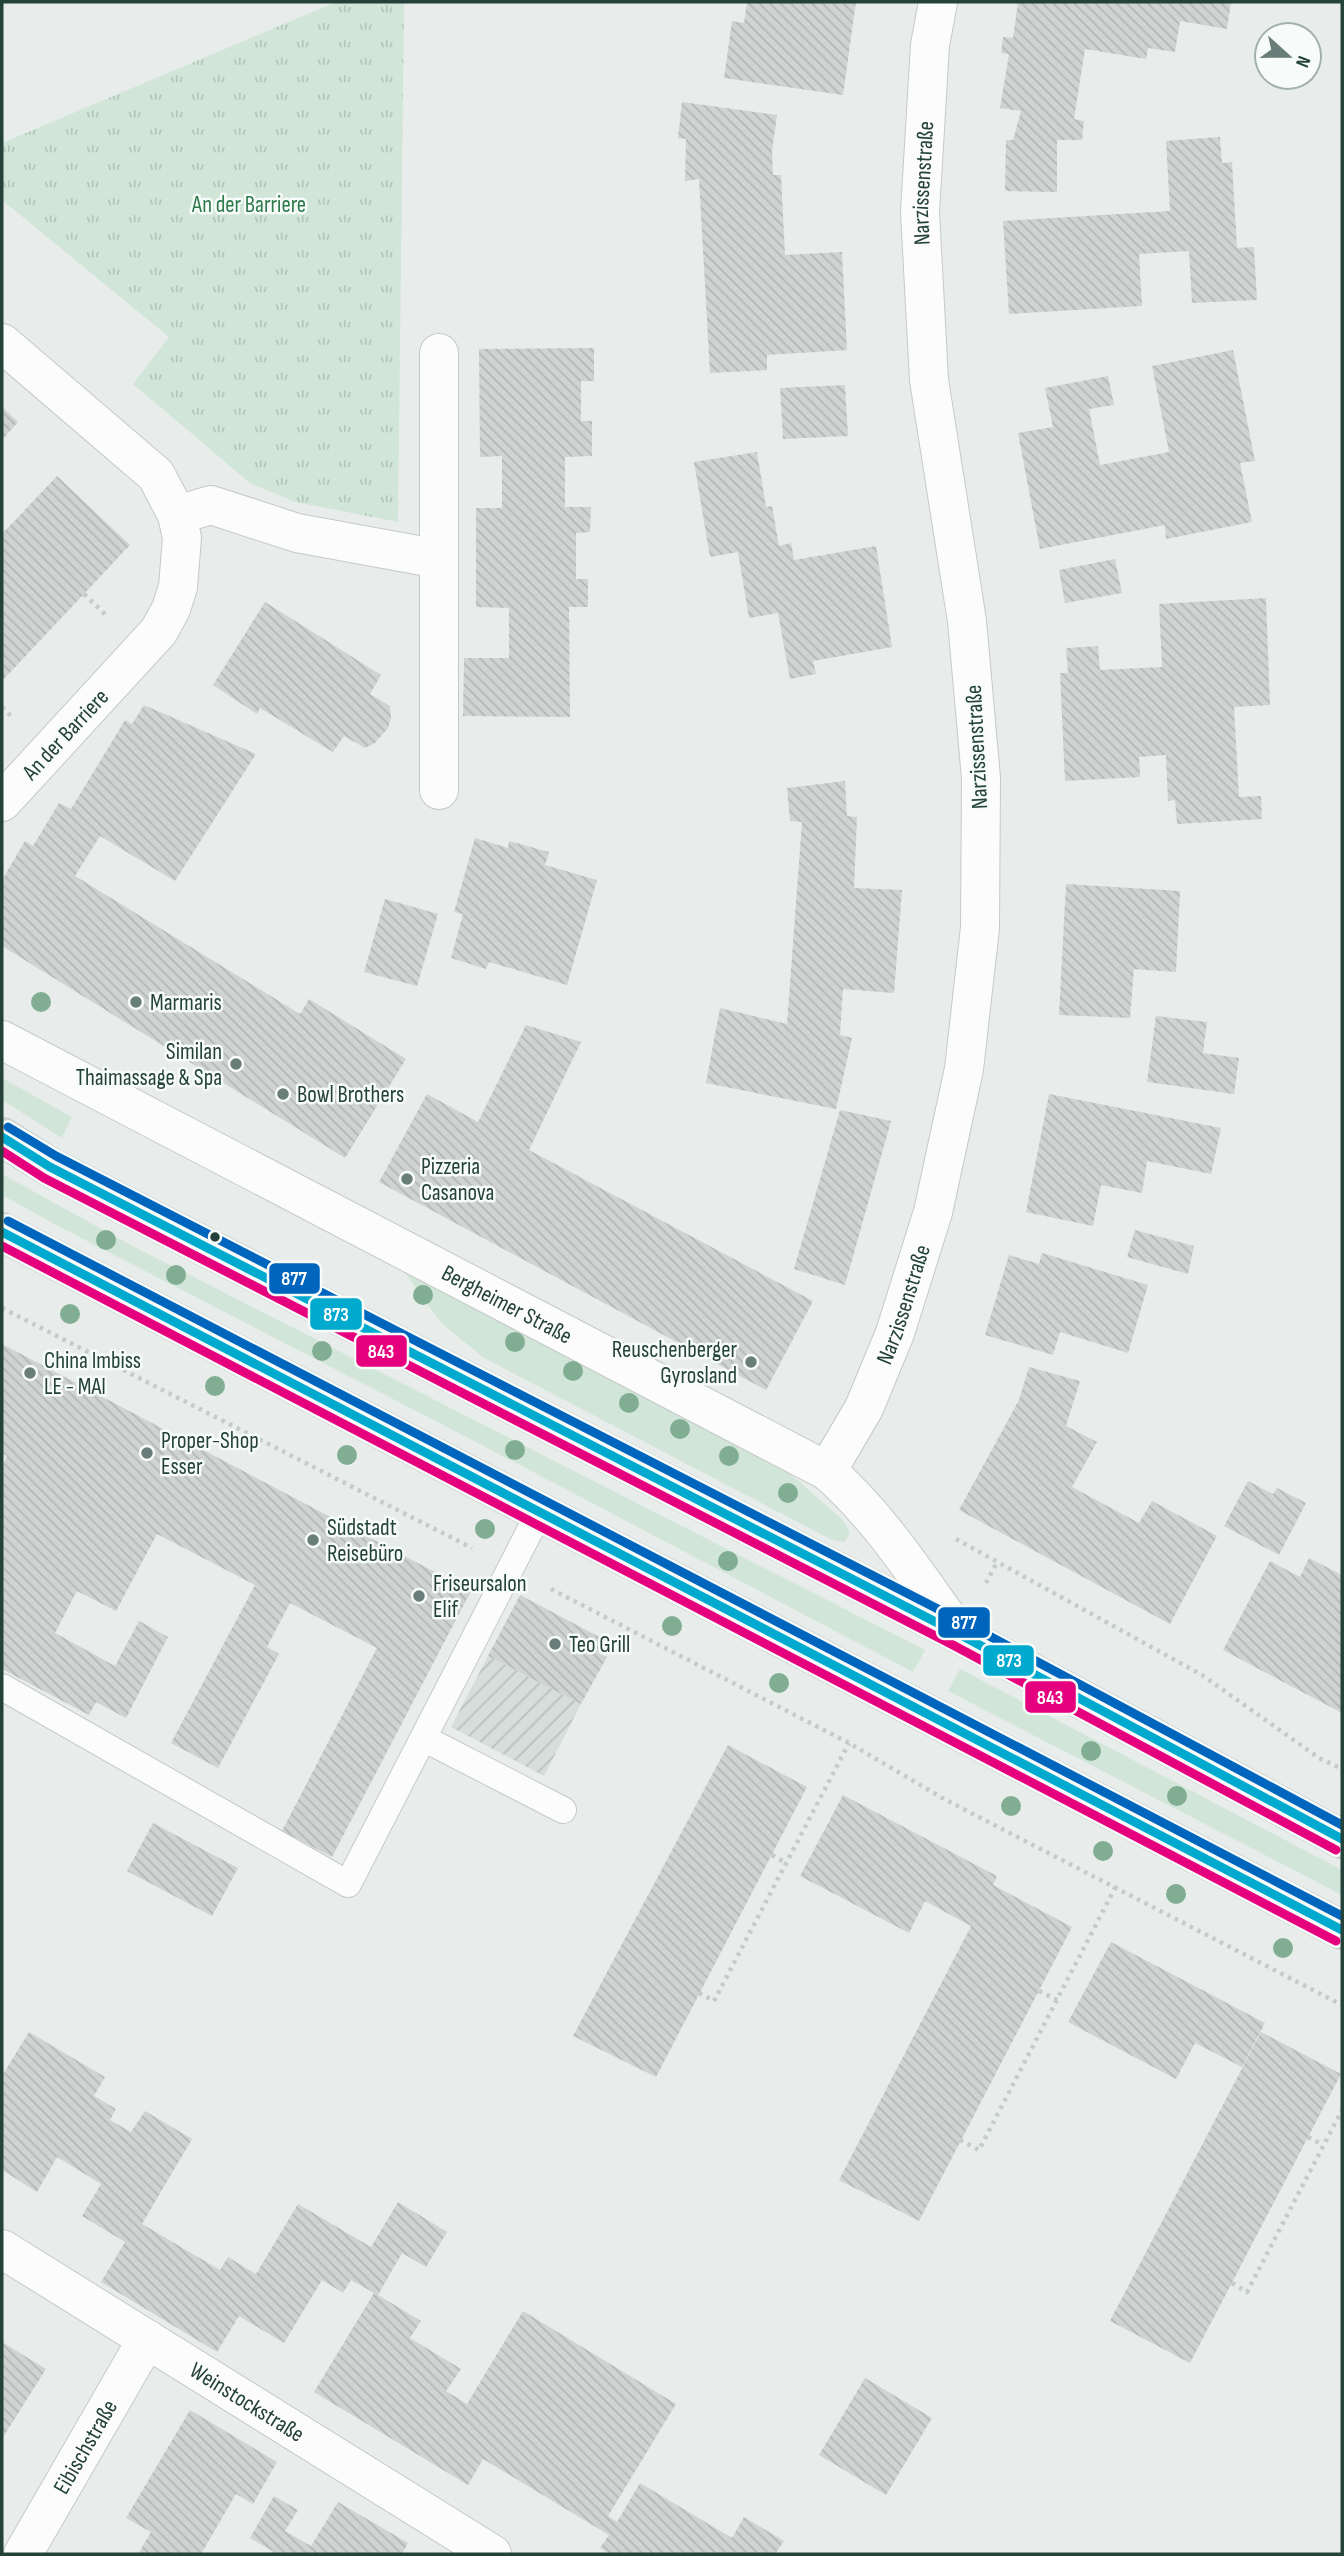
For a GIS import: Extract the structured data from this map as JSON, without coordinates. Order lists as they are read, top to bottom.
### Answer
{
  "streets": {
    "main road": ["Bergheimer Straße"],
    "street": [
      "Narzissenstraße",
      "An der Barriere",
      "Weinstockstraße",
      "Eibischstraße"
    ]
  },
  "crossings": [
    ["Narzissenstraße", "Bergheimer Straße"],
    ["Weinstockstraße", "Eibischstraße"]
  ],
  "parks": ["An der Barriere"],
  "places": [
    "Marmaris",
    "Similan Thaimassage & Spa",
    "Bowl Brothers",
    "Pizzeria Casanova",
    "Reuschenberger Gyrosland",
    "China Imbiss LE - MAI",
    "Proper-Shop Esser",
    "Südstadt Reisebüro",
    "Friseursalon Elif",
    "Teo Grill"
  ],
  "lines": ["transit line 877", "transit line 873", "transit line 843"],
  "north": "right"
}
